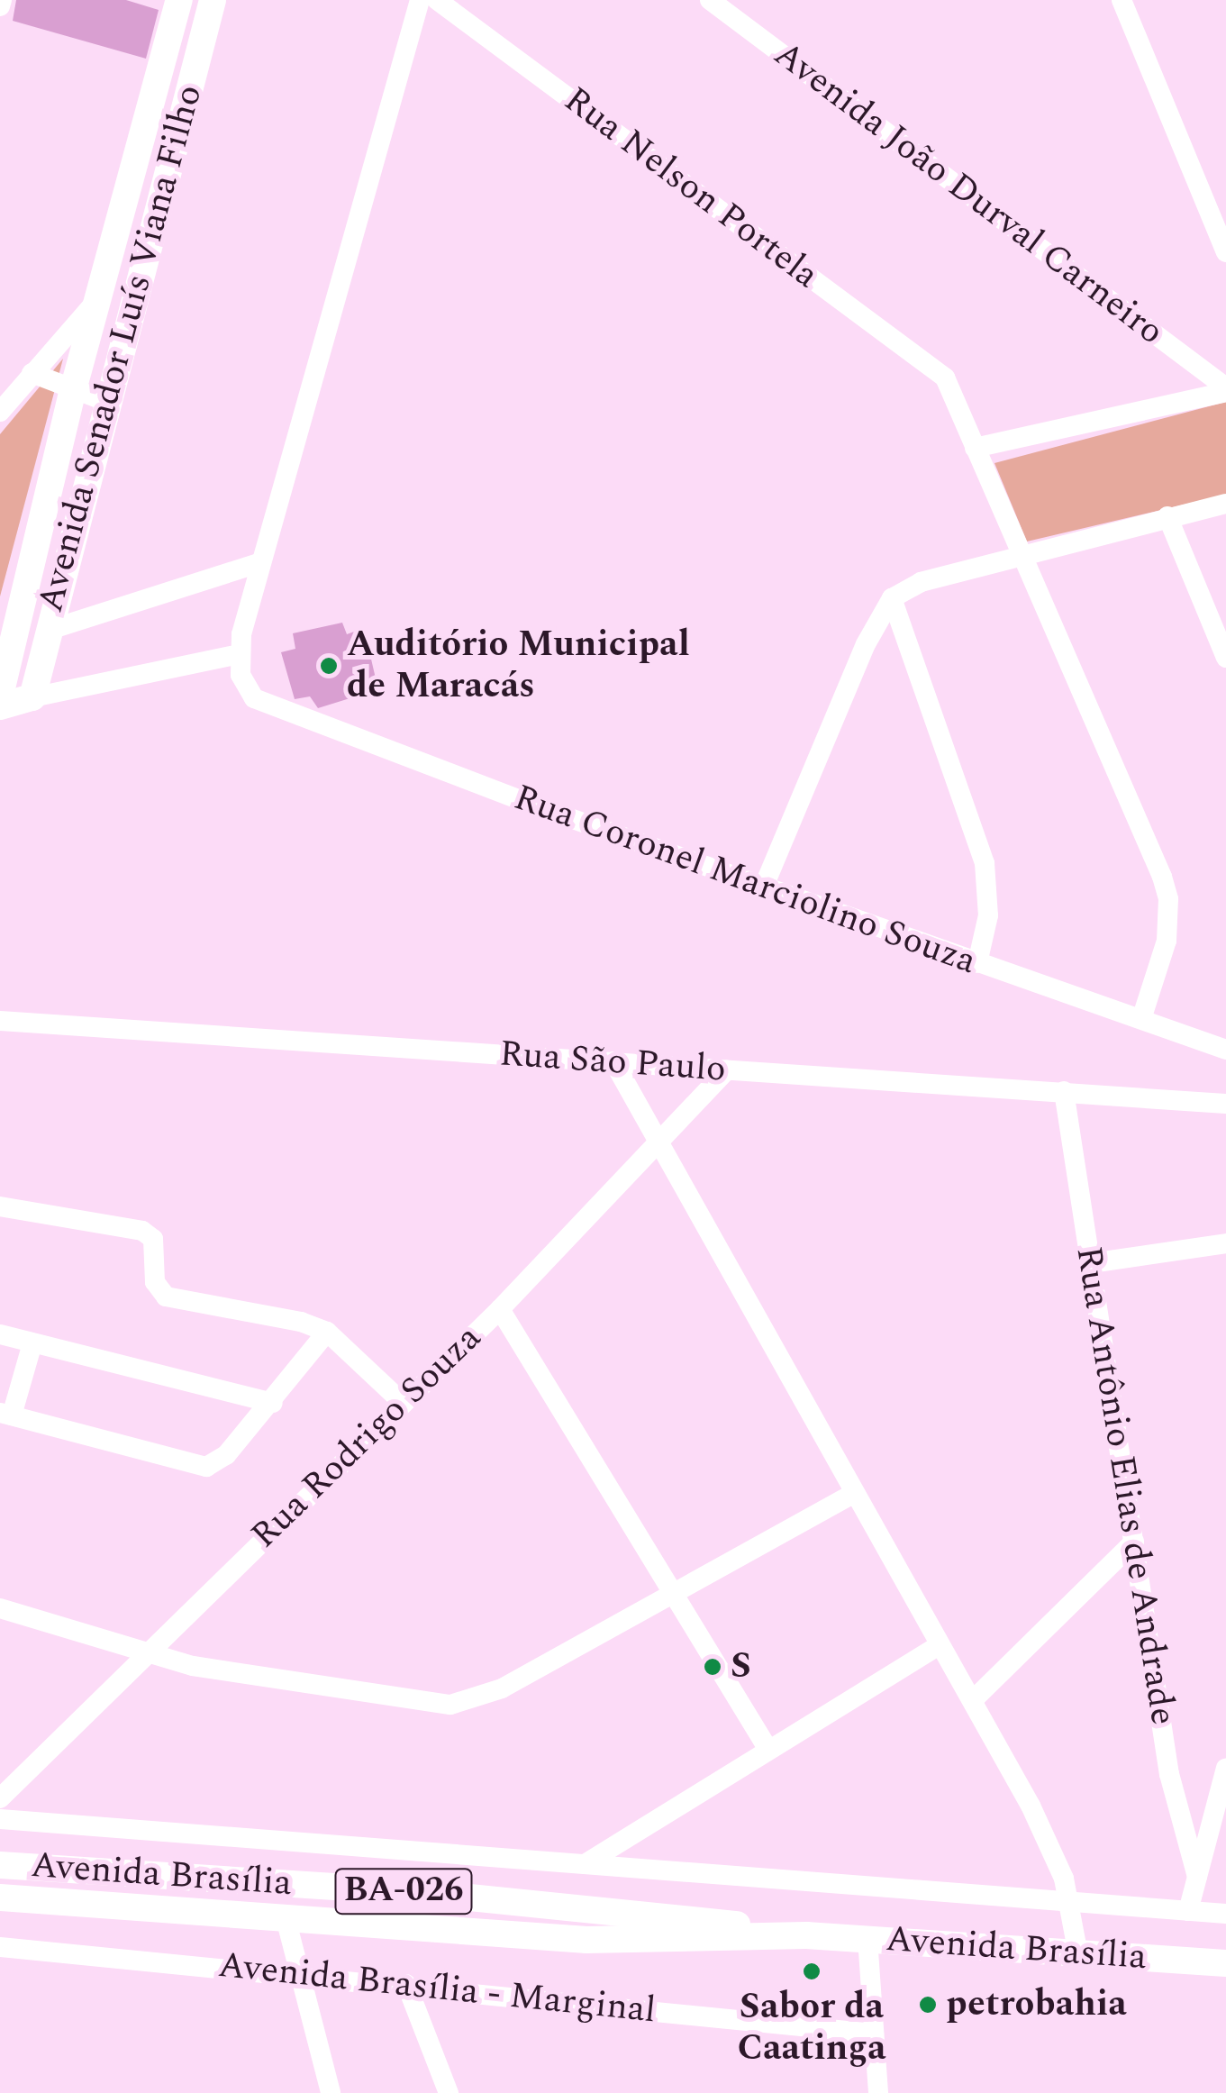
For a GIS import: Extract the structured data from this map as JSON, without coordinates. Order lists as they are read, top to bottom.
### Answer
{
  "streets": {
    "main road": ["Avenida Senador Luís Viana Filho", "Avenida Brasília", "BA-026"],
    "street": [
      "Rua Nelson Portela",
      "Avenida João Durval Carneiro",
      "Rua Coronel Marciolino Souza",
      "Rua São Paulo",
      "Rua Rodrigo Souza",
      "Rua Antônio Elias de Andrade",
      "Avenida Brasília - Marginal"
    ]
  },
  "crossings": [
    ["Rua São Paulo", "Rua Rodrigo Souza"],
    ["Rua São Paulo", "Rua Antônio Elias de Andrade"]
  ],
  "places": [
    "Auditório Municipal de Maracás",
    "S",
    "Sabor da Caatinga",
    "petrobahia"
  ]
}
